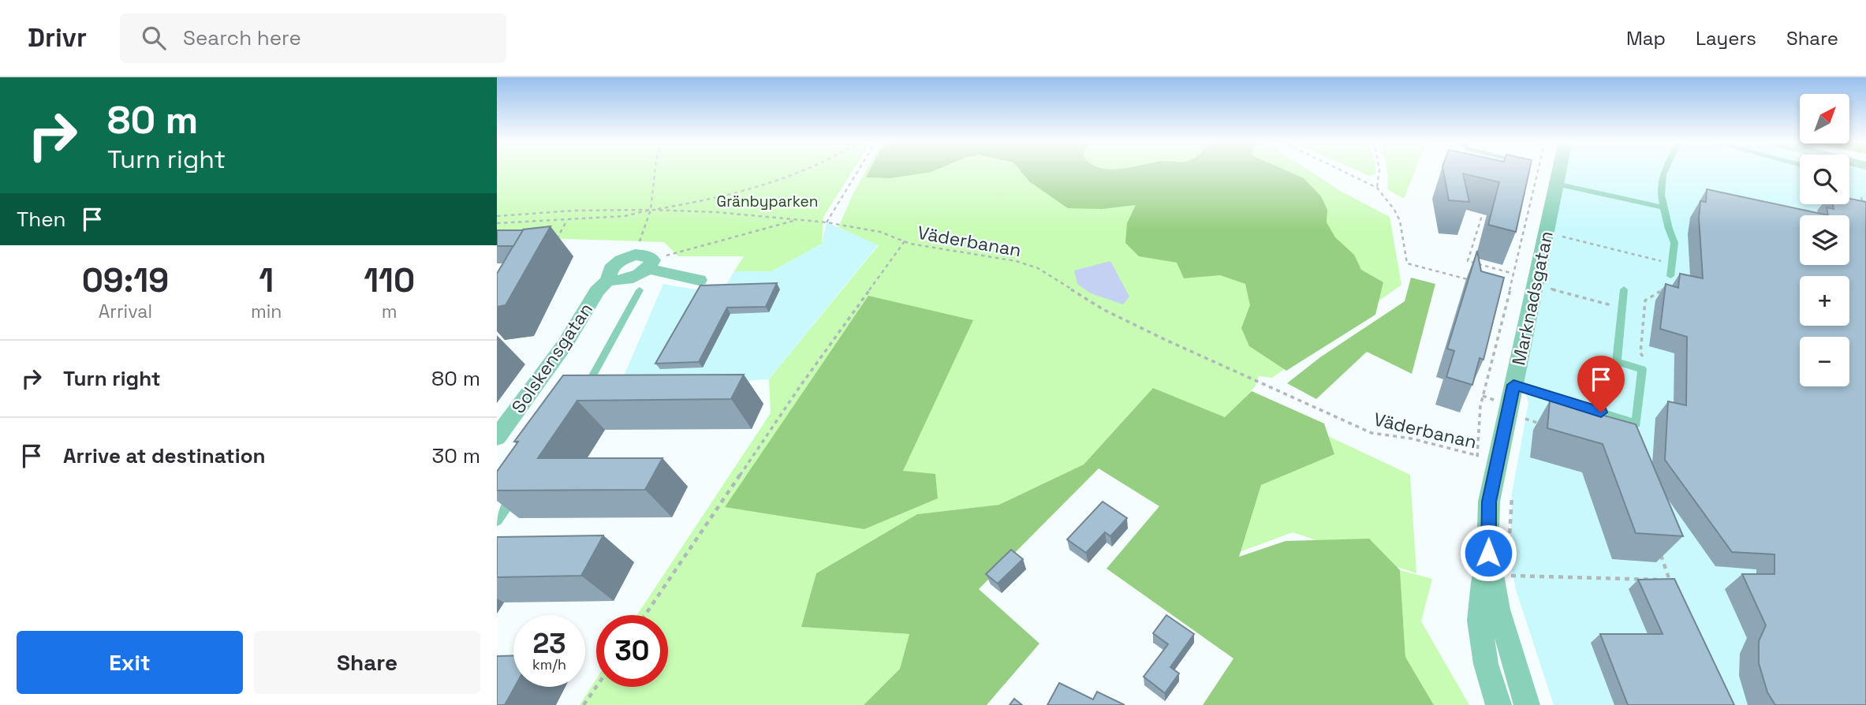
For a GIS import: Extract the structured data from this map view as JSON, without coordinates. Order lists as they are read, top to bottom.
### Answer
{
  "streets": {
    "street": ["Marknadsgatan", "Solskensgatan"],
    "path": ["Väderbanan"]
  },
  "crossings": [
    ["Väderbanan", "Marknadsgatan"]
  ],
  "parks": ["Gränbyparken"],
  "north": "top right",
  "page": {
    "header": "Drivr",
    "search": "Search here",
    "nav": ["Map", "Layers", "Share"],
    "turn": ["80 m", "Turn right"],
    "map_buttons": ["+", "−"],
    "then": "Then",
    "eta": [
      "09:19",
      "Arrival",
      "1",
      "min",
      "110",
      "m"
    ],
    "list": [
      {
        "name": "Turn right",
        "value": "80 m"
      },
      {
        "name": "Arrive at destination",
        "value": "30 m"
      }
    ],
    "speed": "23 km/h",
    "limit": "30",
    "buttons": ["Exit", "Share"]
  }
}
